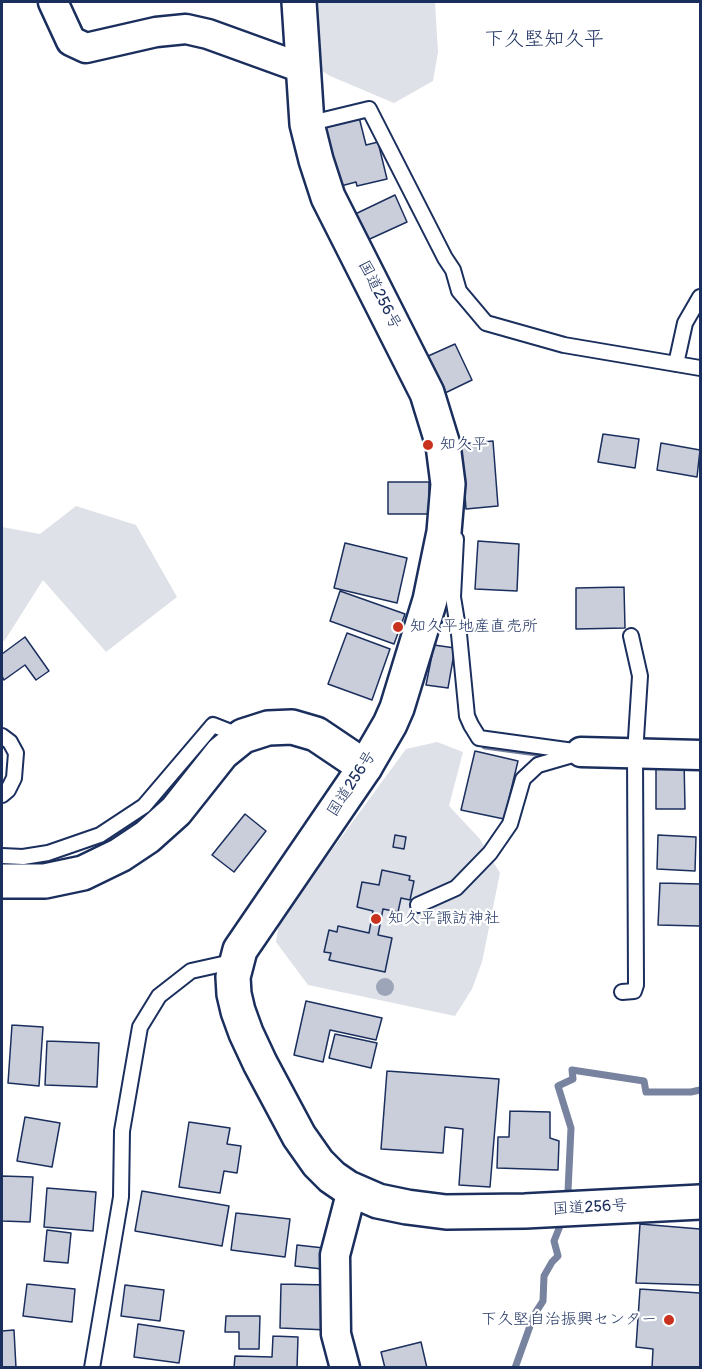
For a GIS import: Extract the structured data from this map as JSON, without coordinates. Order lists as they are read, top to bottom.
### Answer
{
  "streets": {
    "main road": ["国道256号"]
  },
  "districts": ["下久堅知久平"],
  "places": [
    "知久平",
    "知久平地産直売所",
    "知久平諏訪神社",
    "下久堅自治振興センター"
  ]
}
